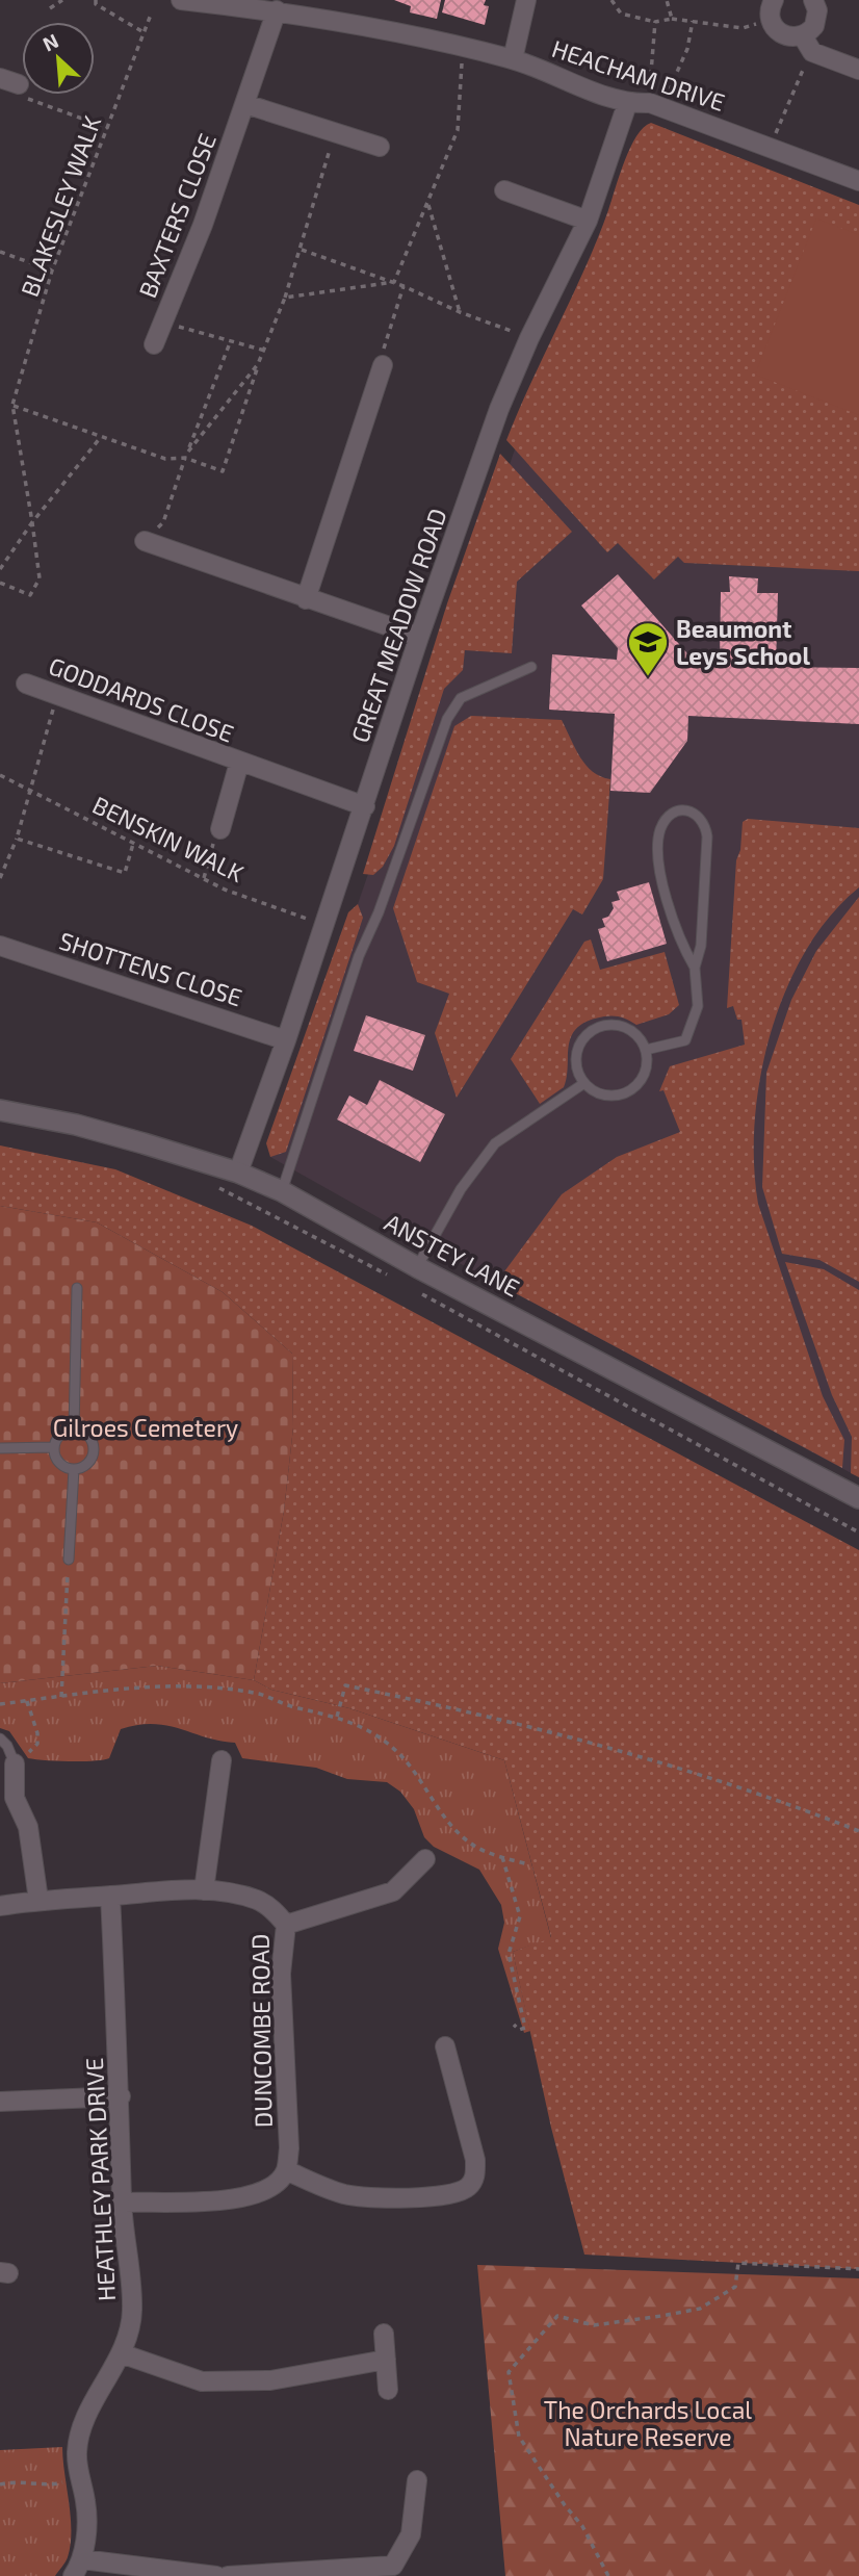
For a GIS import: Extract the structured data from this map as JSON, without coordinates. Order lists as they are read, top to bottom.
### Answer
{
  "streets": {
    "main road": ["ANSTEY LANE"],
    "street": [
      "HEACHAM DRIVE",
      "BAXTERS CLOSE",
      "GREAT MEADOW ROAD",
      "GODDARDS CLOSE",
      "SHOTTENS CLOSE",
      "DUNCOMBE ROAD",
      "HEATHLEY PARK DRIVE"
    ],
    "path": ["BLAKESLEY WALK", "BENSKIN WALK"]
  },
  "crossings": [
    ["HEACHAM DRIVE", "BAXTERS CLOSE"],
    ["HEACHAM DRIVE", "GREAT MEADOW ROAD"],
    ["GREAT MEADOW ROAD", "GODDARDS CLOSE"],
    ["GREAT MEADOW ROAD", "BENSKIN WALK"],
    ["GREAT MEADOW ROAD", "SHOTTENS CLOSE"],
    ["GREAT MEADOW ROAD", "ANSTEY LANE"],
    ["DUNCOMBE ROAD", "HEATHLEY PARK DRIVE"]
  ],
  "parks": ["Gilroes Cemetery", "The Orchards Local Nature Reserve"],
  "places": {
    "school or university": ["Beaumont Leys School"]
  },
  "north": "top left"
}
